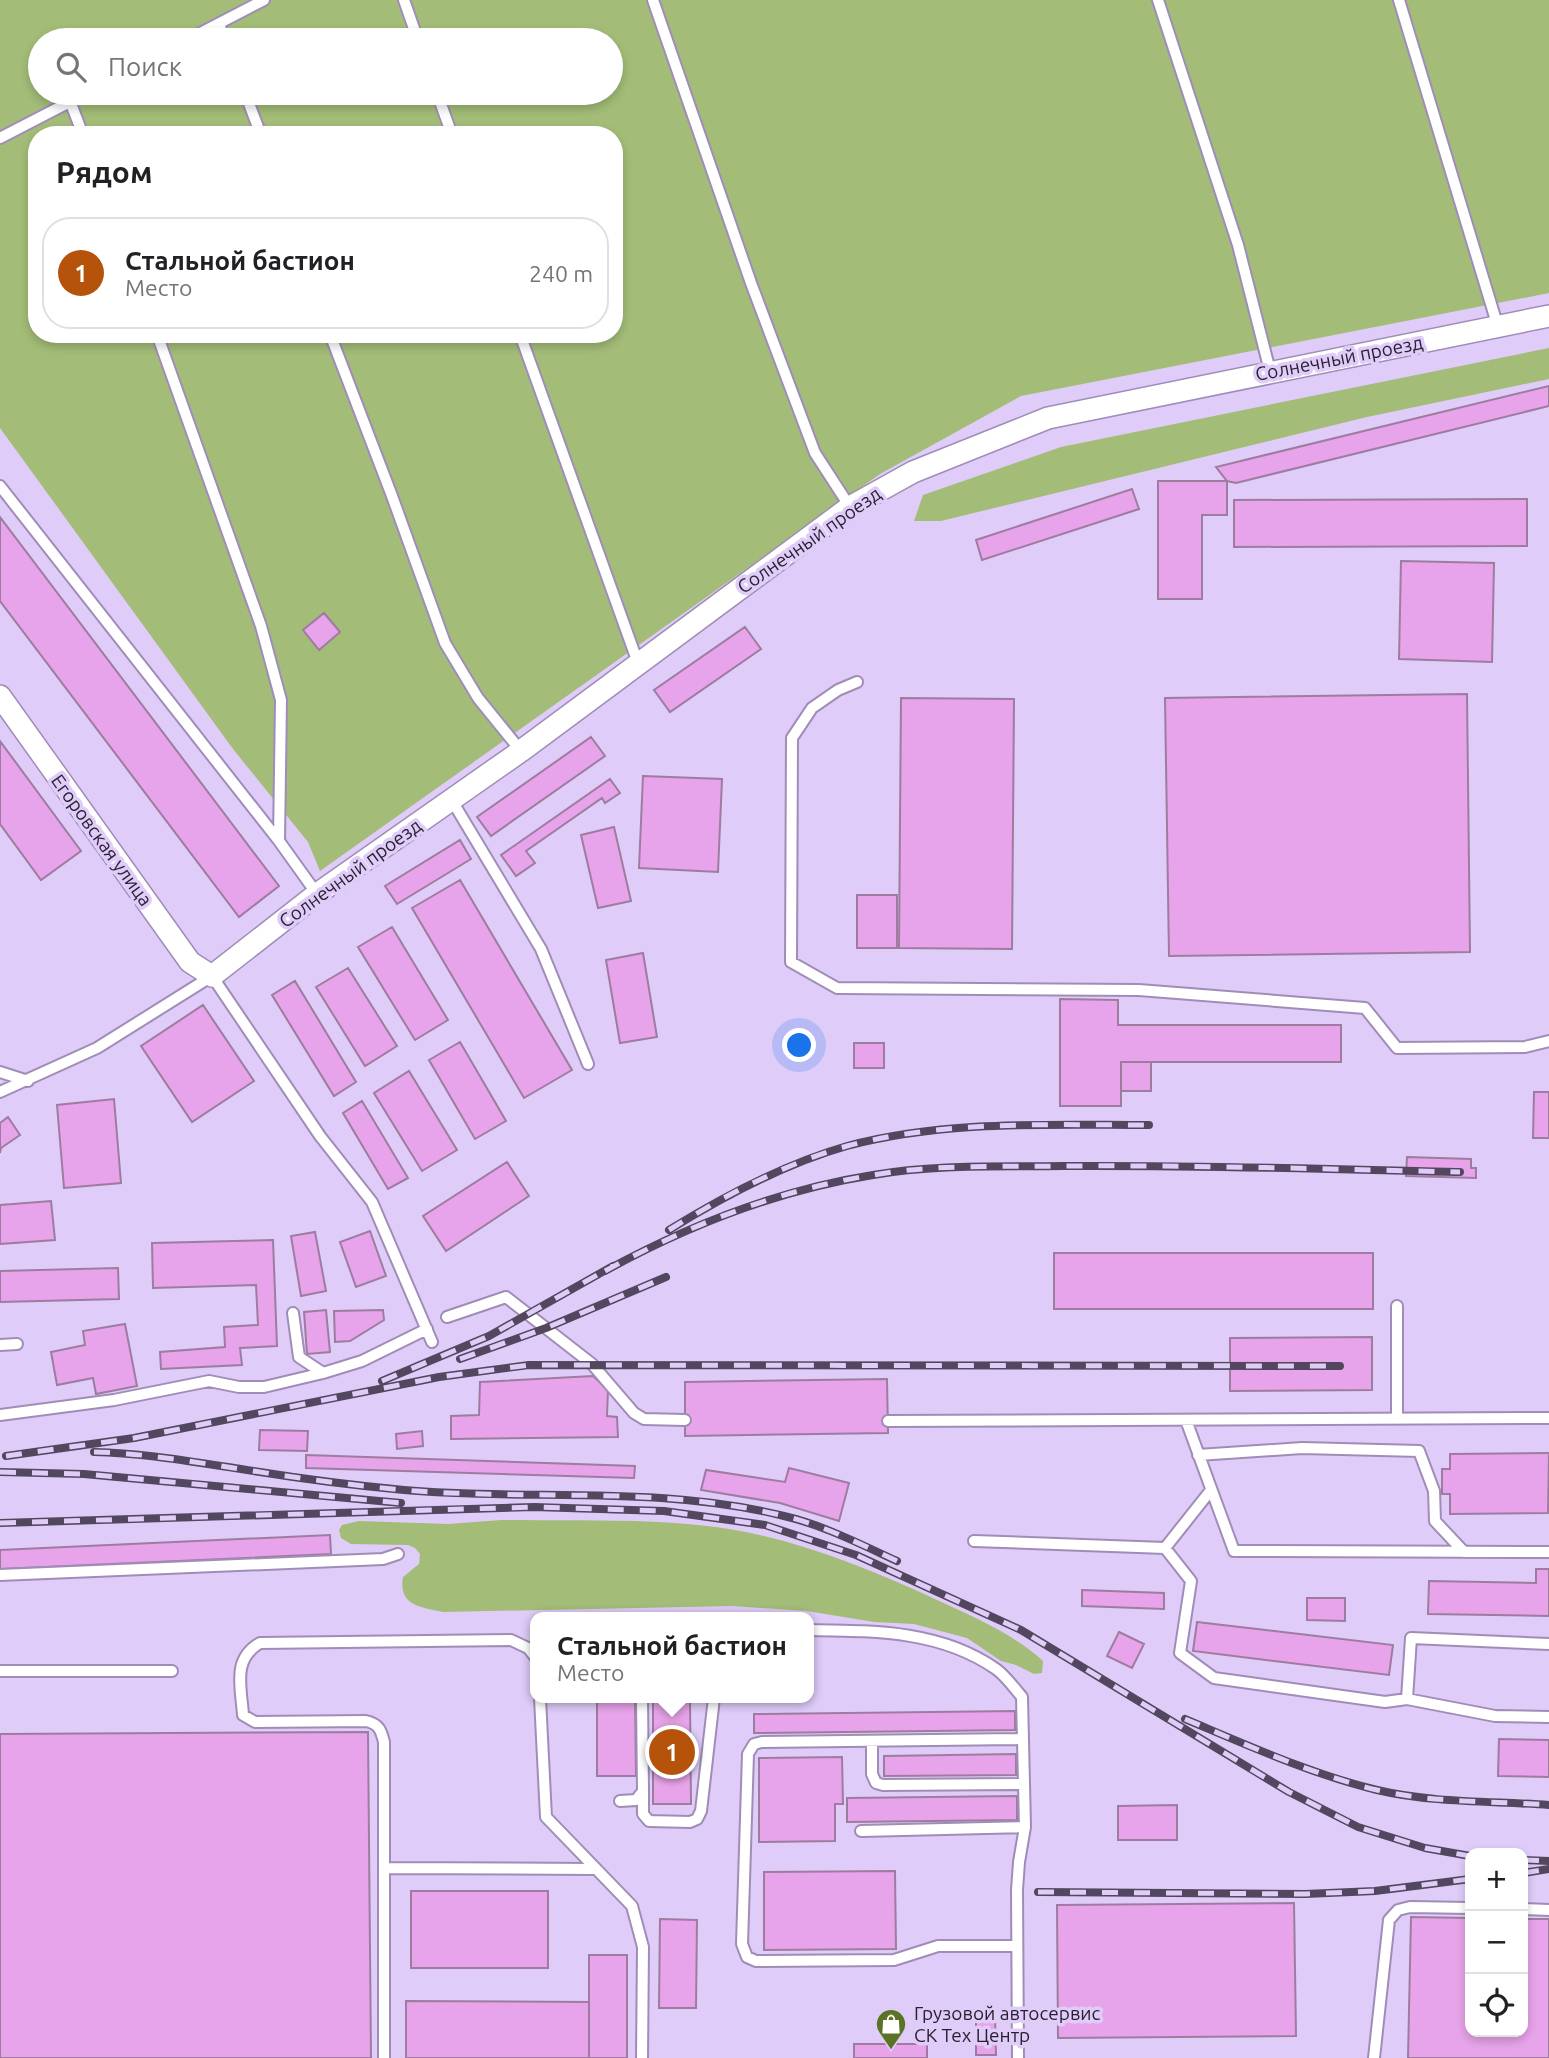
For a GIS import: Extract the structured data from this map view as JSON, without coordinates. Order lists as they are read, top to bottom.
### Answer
{
  "streets": {
    "street": ["Солнечный проезд", "Егоровская улица"]
  },
  "crossings": [
    ["Солнечный проезд", "Егоровская улица"]
  ],
  "places": {
    "shop": ["Грузовой автосервис СК Тех Центр"]
  },
  "page": {
    "search": "Поиск",
    "heading": "Рядом",
    "list": [
      {
        "mark": "1",
        "name": "Стальной бастион",
        "note": "Место",
        "value": "240 m"
      }
    ],
    "popup": ["Стальной бастион", "Место"],
    "pins": "1",
    "map_buttons": ["+", "−"]
  }
}
